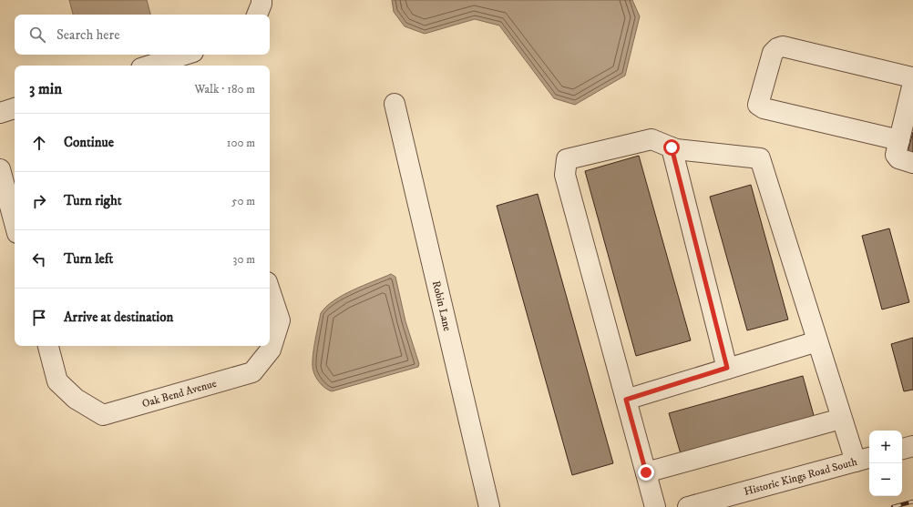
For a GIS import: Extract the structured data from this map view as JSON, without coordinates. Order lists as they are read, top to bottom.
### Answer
{
  "streets": {
    "street": ["Robin Lane", "Oak Bend Avenue", "Historic Kings Road South"]
  },
  "page": {
    "search": "Search here",
    "heading": ["3 min", "Walk · 180 m"],
    "list": [
      ["Continue", "100 m"],
      ["Turn right", "50 m"],
      ["Turn left", "30 m"],
      "Arrive at destination"
    ],
    "map_buttons": ["+", "−"]
  }
}
